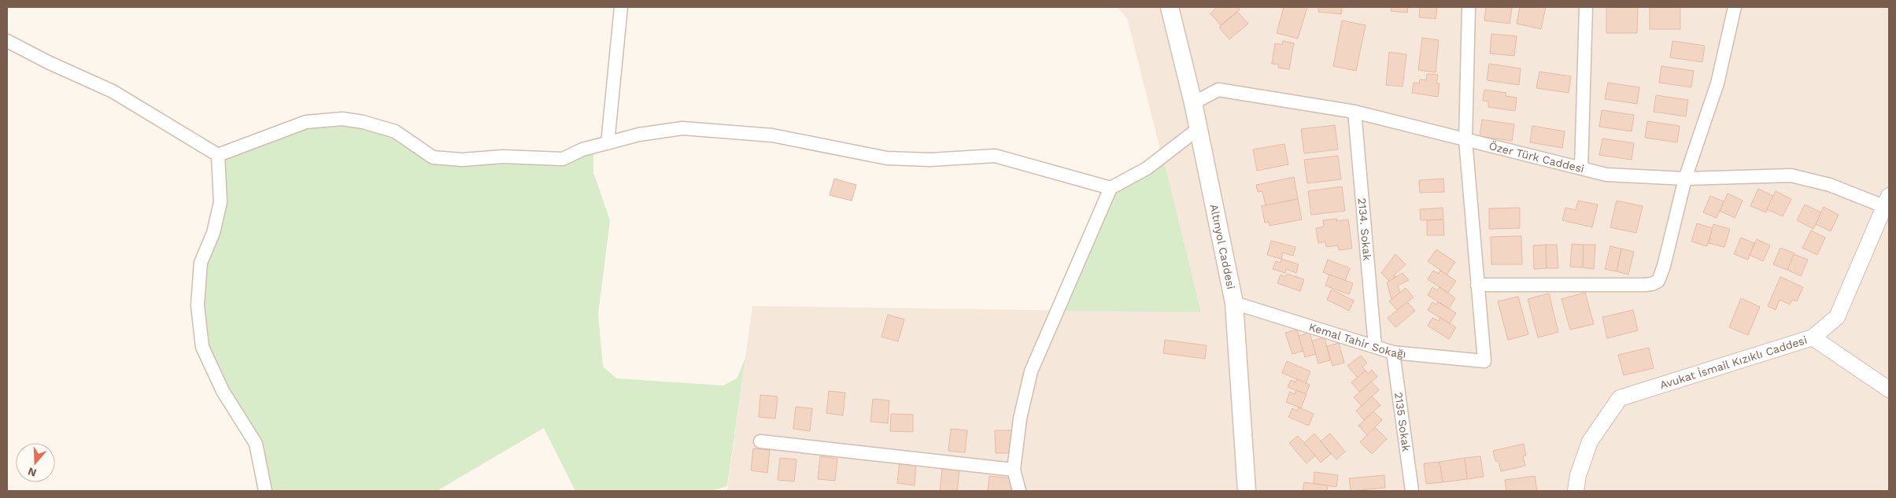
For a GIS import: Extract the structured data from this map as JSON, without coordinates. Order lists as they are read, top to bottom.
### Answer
{
  "streets": {
    "main road": ["Altınyol Caddesi"],
    "street": [
      "Özer Türk Caddesi",
      "2134. Sokak",
      "Kemal Tahir Sokağı",
      "Avukat İsmail Kızıklı Caddesi",
      "2135 Sokak"
    ]
  },
  "crossings": [
    ["Özer Türk Caddesi", "2134. Sokak"],
    ["Özer Türk Caddesi", "Altınyol Caddesi"],
    ["Özer Türk Caddesi", "Avukat İsmail Kızıklı Caddesi"],
    ["2134. Sokak", "Kemal Tahir Sokağı"],
    ["Altınyol Caddesi", "Kemal Tahir Sokağı"],
    ["Kemal Tahir Sokağı", "2135 Sokak"]
  ],
  "north": "bottom"
}
